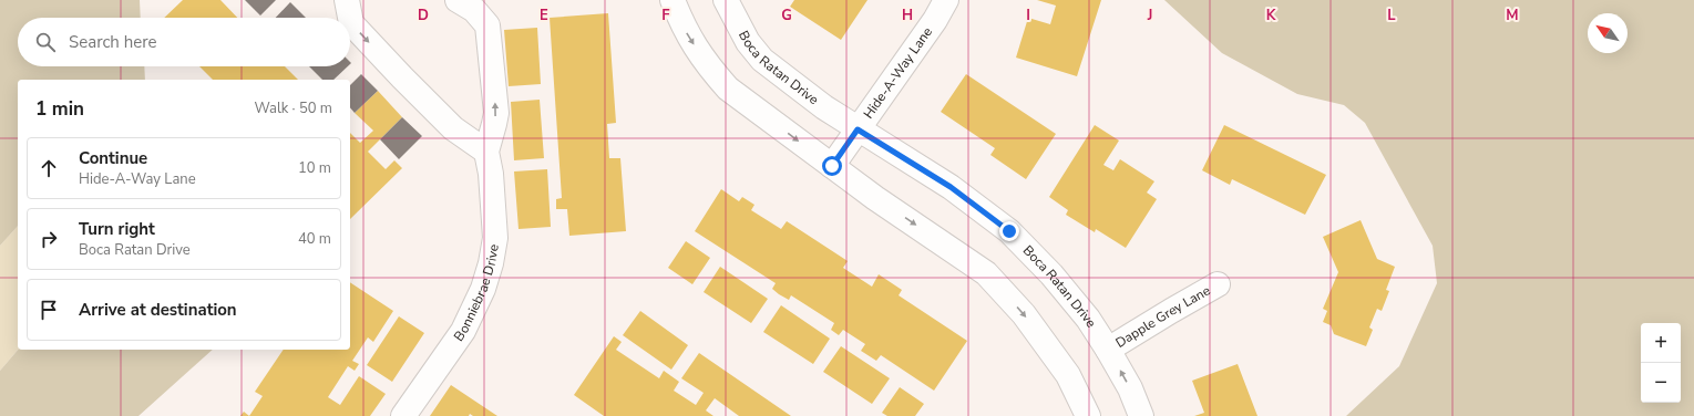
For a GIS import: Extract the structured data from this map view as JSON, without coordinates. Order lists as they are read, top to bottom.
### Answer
{
  "streets": {
    "street": [
      "Boca Ratan Drive",
      "Hide-A-Way Lane",
      "Bonniebrae Drive",
      "Dapple Grey Lane"
    ]
  },
  "crossings": [
    ["Boca Ratan Drive", "Hide-A-Way Lane"],
    ["Boca Ratan Drive", "Dapple Grey Lane"]
  ],
  "north": "top left",
  "page": {
    "search": "Search here",
    "heading": ["1 min", "Walk · 50 m"],
    "list": [
      ["Continue", "Hide-A-Way Lane", "10 m"],
      ["Turn right", "Boca Ratan Drive", "40 m"],
      "Arrive at destination"
    ],
    "map_buttons": ["+", "−"]
  },
  "grid": {
    "columns": [
      "D",
      "E",
      "F",
      "G",
      "H",
      "I",
      "J",
      "K",
      "L",
      "M"
    ]
  }
}
